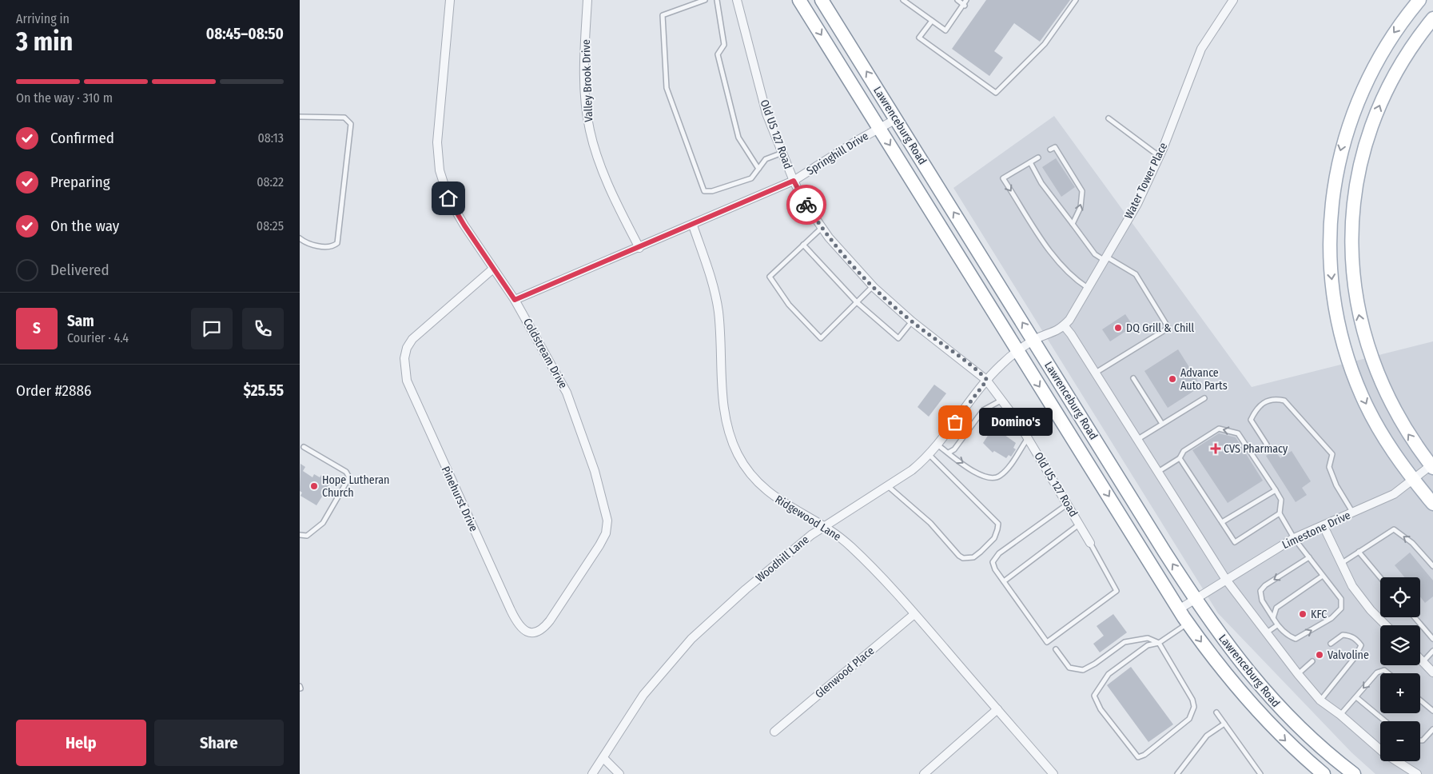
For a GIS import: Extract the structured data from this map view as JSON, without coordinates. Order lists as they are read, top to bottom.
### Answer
{
  "streets": {
    "main road": ["Lawrenceburg Road"],
    "street": [
      "Valley Brook Drive",
      "Old US 127 Road",
      "Springhill Drive",
      "Water Tower Place",
      "Coldstream Drive",
      "Pinehurst Drive",
      "Ridgewood Lane",
      "Limestone Drive",
      "Woodhill Lane",
      "Glenwood Place"
    ]
  },
  "crossings": [
    ["Valley Brook Drive", "Springhill Drive"],
    ["Lawrenceburg Road", "Springhill Drive"],
    ["Lawrenceburg Road", "Water Tower Place"],
    ["Lawrenceburg Road", "Limestone Drive"],
    ["Lawrenceburg Road", "Woodhill Lane"],
    ["Old US 127 Road", "Springhill Drive"],
    ["Old US 127 Road", "Woodhill Lane"],
    ["Springhill Drive", "Coldstream Drive"],
    ["Springhill Drive", "Ridgewood Lane"],
    ["Water Tower Place", "Woodhill Lane"],
    ["Coldstream Drive", "Pinehurst Drive"],
    ["Ridgewood Lane", "Woodhill Lane"],
    ["Ridgewood Lane", "Glenwood Place"]
  ],
  "places": {
    "other": [
      "DQ Grill & Chill",
      "Advance Auto Parts",
      "Domino's",
      "Hope Lutheran Church",
      "KFC",
      "Valvoline"
    ],
    "health": ["CVS Pharmacy"]
  },
  "page": {
    "heading": ["3 min", "Arriving in", "08:45–08:50"],
    "panel": [
      "Sam",
      "Courier · 4.4",
      "Order #2886",
      "$25.55"
    ],
    "bar": "On the way · 310 m",
    "list": [
      ["Confirmed", "08:13"],
      ["Preparing", "08:22"],
      ["On the way", "08:25"],
      "Delivered"
    ],
    "round": "S",
    "bubble": "Domino's",
    "map_buttons": ["+", "−"],
    "buttons": ["Help", "Share"]
  }
}
